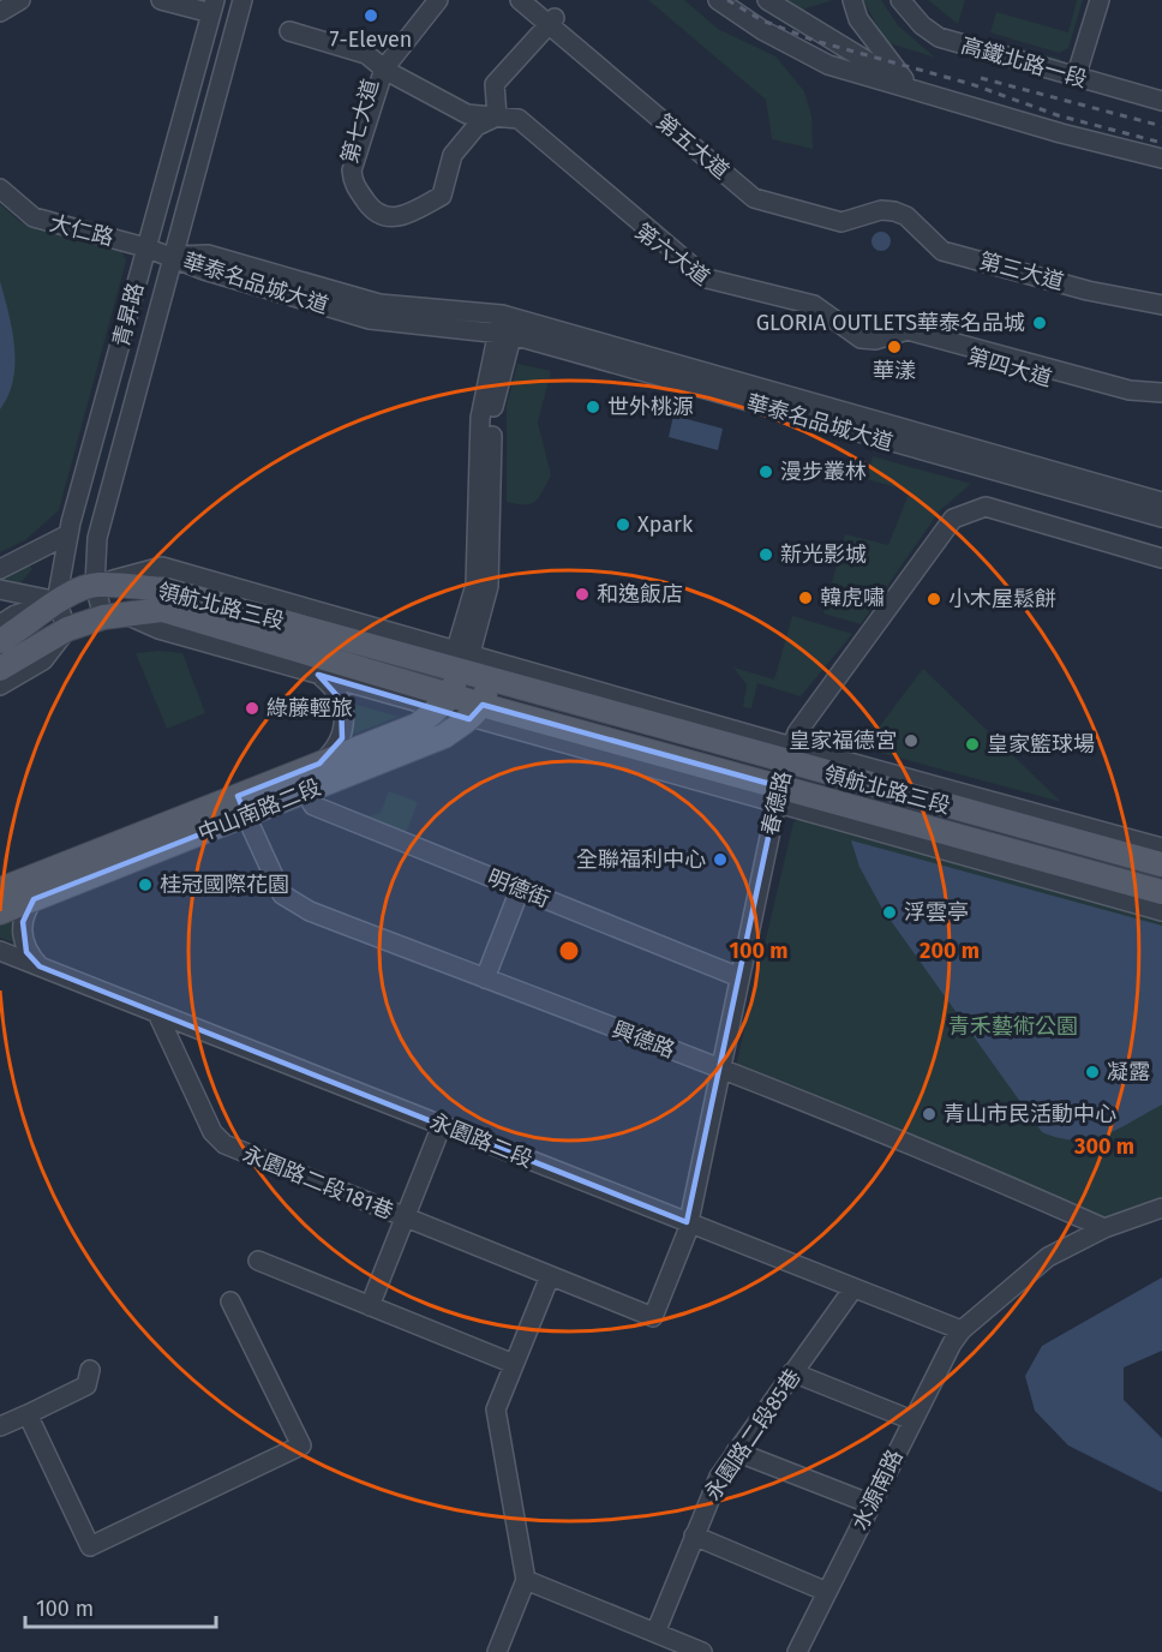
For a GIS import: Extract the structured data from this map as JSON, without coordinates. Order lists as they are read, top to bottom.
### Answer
{
  "streets": {
    "main road": ["領航北路三段", "中山南路二段"],
    "street": [
      "高鐵北路一段",
      "第七大道",
      "第五大道",
      "大仁路",
      "第六大道",
      "第三大道",
      "華泰名品城大道",
      "青昇路",
      "第四大道",
      "春德路",
      "明德街",
      "興德路",
      "永園路二段",
      "永園路二段181巷",
      "永園路二段85巷",
      "水源南路"
    ]
  },
  "crossings": [
    ["第七大道", "第六大道"],
    ["第五大道", "第三大道"],
    ["大仁路", "華泰名品城大道"],
    ["大仁路", "青昇路"],
    ["第六大道", "第四大道"],
    ["華泰名品城大道", "青昇路"],
    ["青昇路", "領航北路三段"],
    ["領航北路三段", "春德路"],
    ["領航北路三段", "中山南路二段"],
    ["春德路", "明德街"],
    ["春德路", "興德路"],
    ["春德路", "永園路二段"],
    ["春德路", "永園路二段181巷"],
    ["中山南路二段", "明德街"],
    ["中山南路二段", "興德路"],
    ["永園路二段", "永園路二段181巷"],
    ["永園路二段", "永園路二段85巷"],
    ["永園路二段", "水源南路"]
  ],
  "parks": ["青禾藝術公園"],
  "places": [
    "7-Eleven",
    "GLORIA OUTLETS華泰名品城",
    "華漾",
    "世外桃源",
    "漫步叢林",
    "Xpark",
    "新光影城",
    "和逸飯店",
    "韓虎嘯",
    "小木屋鬆餅",
    "綠藤輕旅",
    "皇家福德宮",
    "皇家籃球場",
    "全聯福利中心",
    "桂冠國際花園",
    "浮雲亭",
    "凝露",
    "青山市民活動中心"
  ],
  "scale_bar": "100 m",
  "rings": ["100 m", "200 m", "300 m"]
}
